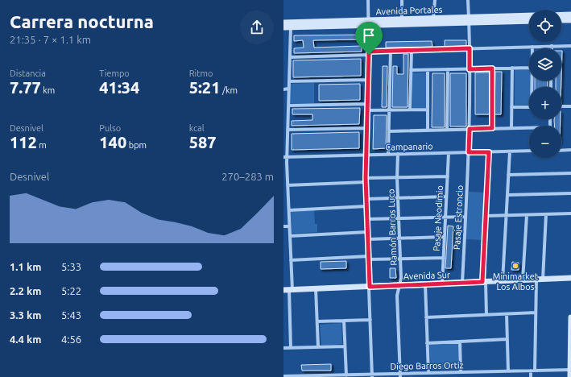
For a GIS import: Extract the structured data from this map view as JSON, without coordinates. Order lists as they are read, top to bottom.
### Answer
{
  "streets": {
    "main road": ["Avenida Portales", "Avenida Sur"],
    "street": [
      "Campanario",
      "Pasaje Estroncio",
      "Pasaje Neodimio",
      "Ramón Barros Luco",
      "Diego Barros Ortiz"
    ]
  },
  "crossings": [
    ["Avenida Portales", "Pasaje Estroncio"],
    ["Campanario", "Pasaje Estroncio"],
    ["Campanario", "Pasaje Neodimio"],
    ["Campanario", "Ramón Barros Luco"],
    ["Pasaje Estroncio", "Avenida Sur"],
    ["Pasaje Neodimio", "Avenida Sur"],
    ["Ramón Barros Luco", "Avenida Sur"],
    ["Ramón Barros Luco", "Diego Barros Ortiz"]
  ],
  "places": ["Minimarket Los Albos"],
  "page": {
    "heading": ["Carrera nocturna", "21:35 · 7 × 1.1 km"],
    "map_buttons": ["+", "−"],
    "stats": [
      ["Distancia", "7.77 km"],
      ["Tiempo", "41:34"],
      ["Ritmo", "5:21 /km"],
      ["Desnivel", "112 m"],
      ["Pulso", "140 bpm"],
      ["kcal", "587"]
    ],
    "chart": ["Desnivel", "270–283 m"],
    "list": [
      {
        "name": "1.1 km",
        "note": "5:33"
      },
      {
        "name": "2.2 km",
        "note": "5:22"
      },
      {
        "name": "3.3 km",
        "note": "5:43"
      },
      {
        "name": "4.4 km",
        "note": "4:56"
      }
    ]
  }
}
